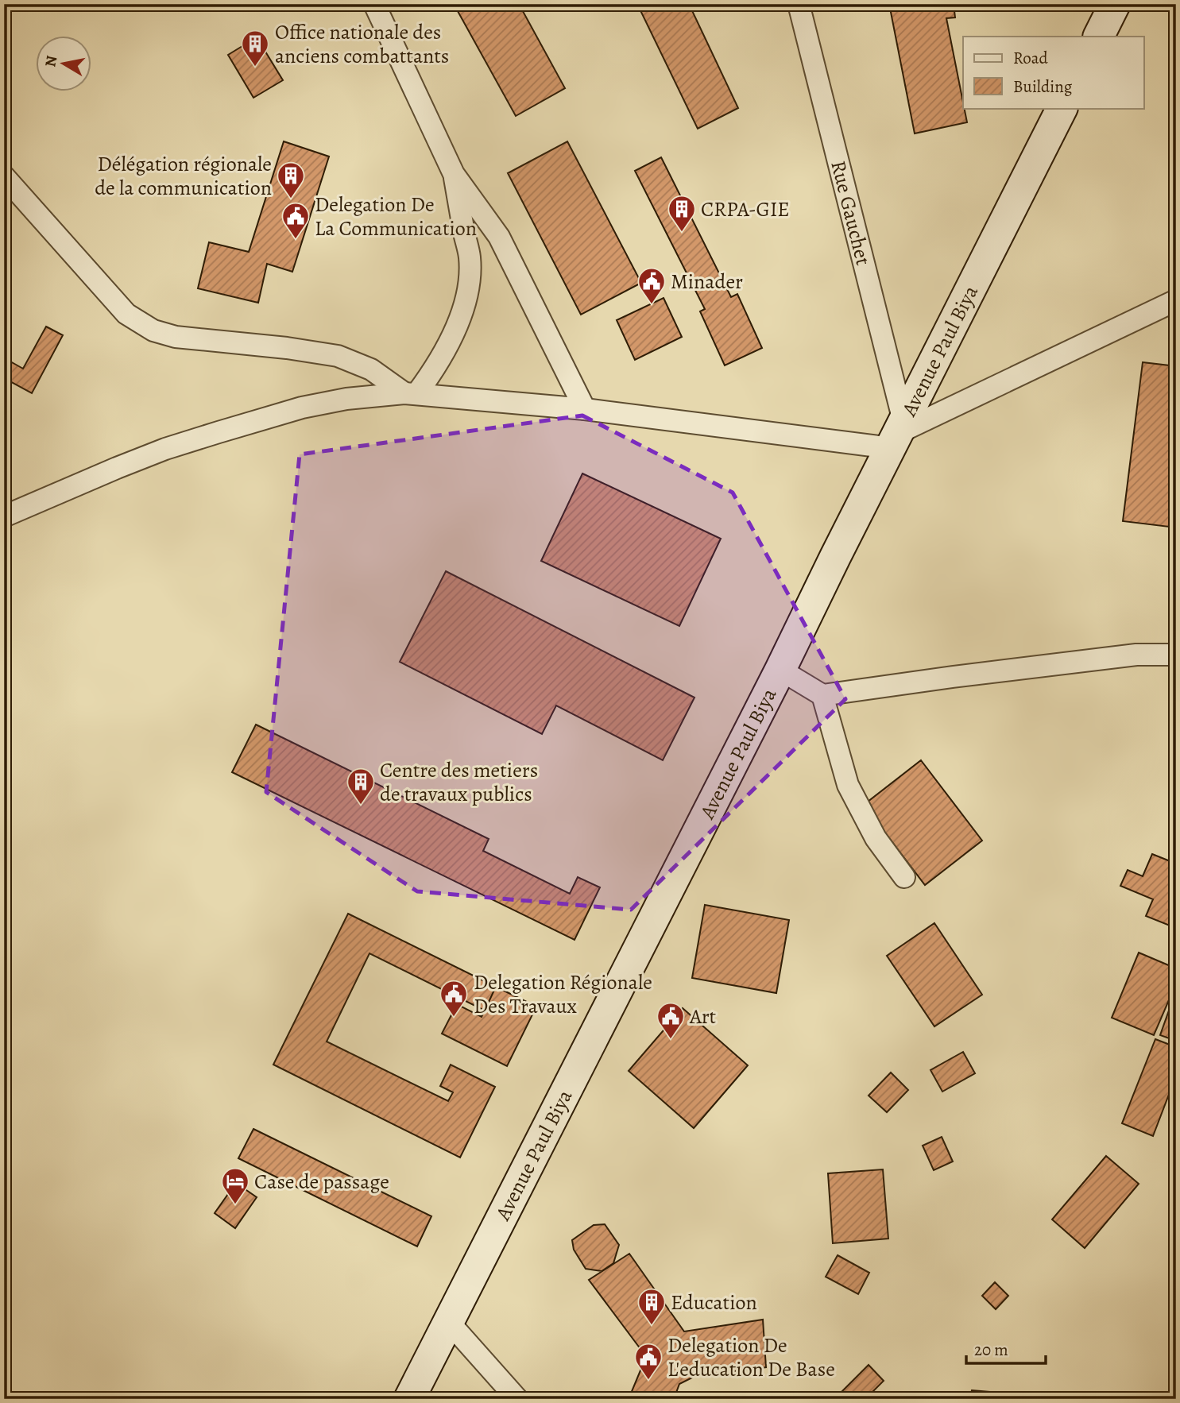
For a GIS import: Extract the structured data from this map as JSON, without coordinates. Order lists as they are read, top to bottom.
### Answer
{
  "streets": {
    "main road": ["Avenue Paul Biya"],
    "street": ["Rue Gauchet"]
  },
  "crossings": [
    ["Rue Gauchet", "Avenue Paul Biya"]
  ],
  "places": {
    "building": [
      "Office nationale des anciens combattants",
      "Délégation régionale de la communication",
      "CRPA-GIE",
      "Centre des metiers de travaux publics",
      "Education"
    ],
    "public building": [
      "Delegation De La Communication",
      "Minader",
      "Delegation Régionale Des Travaux",
      "Art",
      "Delegation De L'education De Base"
    ],
    "hotel": ["Case de passage"]
  },
  "legend": ["Road", "Building"],
  "scale_bar": "20 m",
  "north": "left"
}
